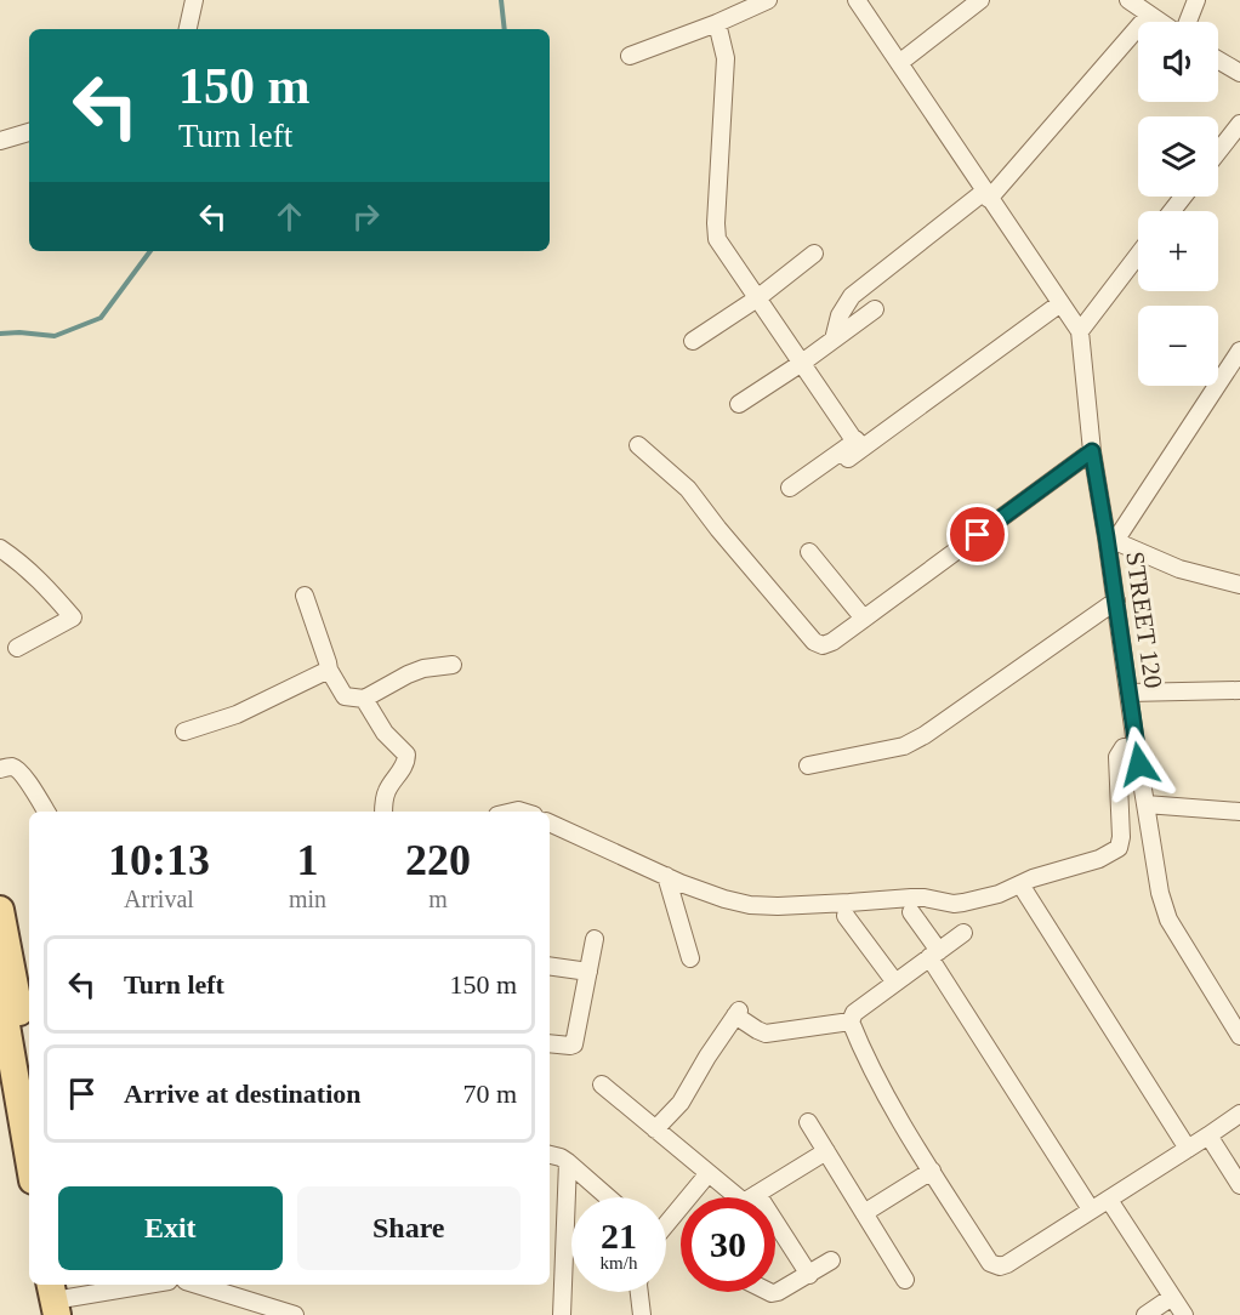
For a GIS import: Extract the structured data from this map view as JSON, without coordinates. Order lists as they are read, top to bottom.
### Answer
{
  "streets": {
    "street": ["STREET 120"]
  },
  "page": {
    "map_buttons": ["+", "−"],
    "turn": ["150 m", "Turn left"],
    "eta": [
      "10:13",
      "Arrival",
      "1",
      "min",
      "220",
      "m"
    ],
    "list": [
      {
        "name": "Turn left",
        "value": "150 m"
      },
      {
        "name": "Arrive at destination",
        "value": "70 m"
      }
    ],
    "buttons": ["Exit", "Share"],
    "speed": "21 km/h",
    "limit": "30"
  }
}
